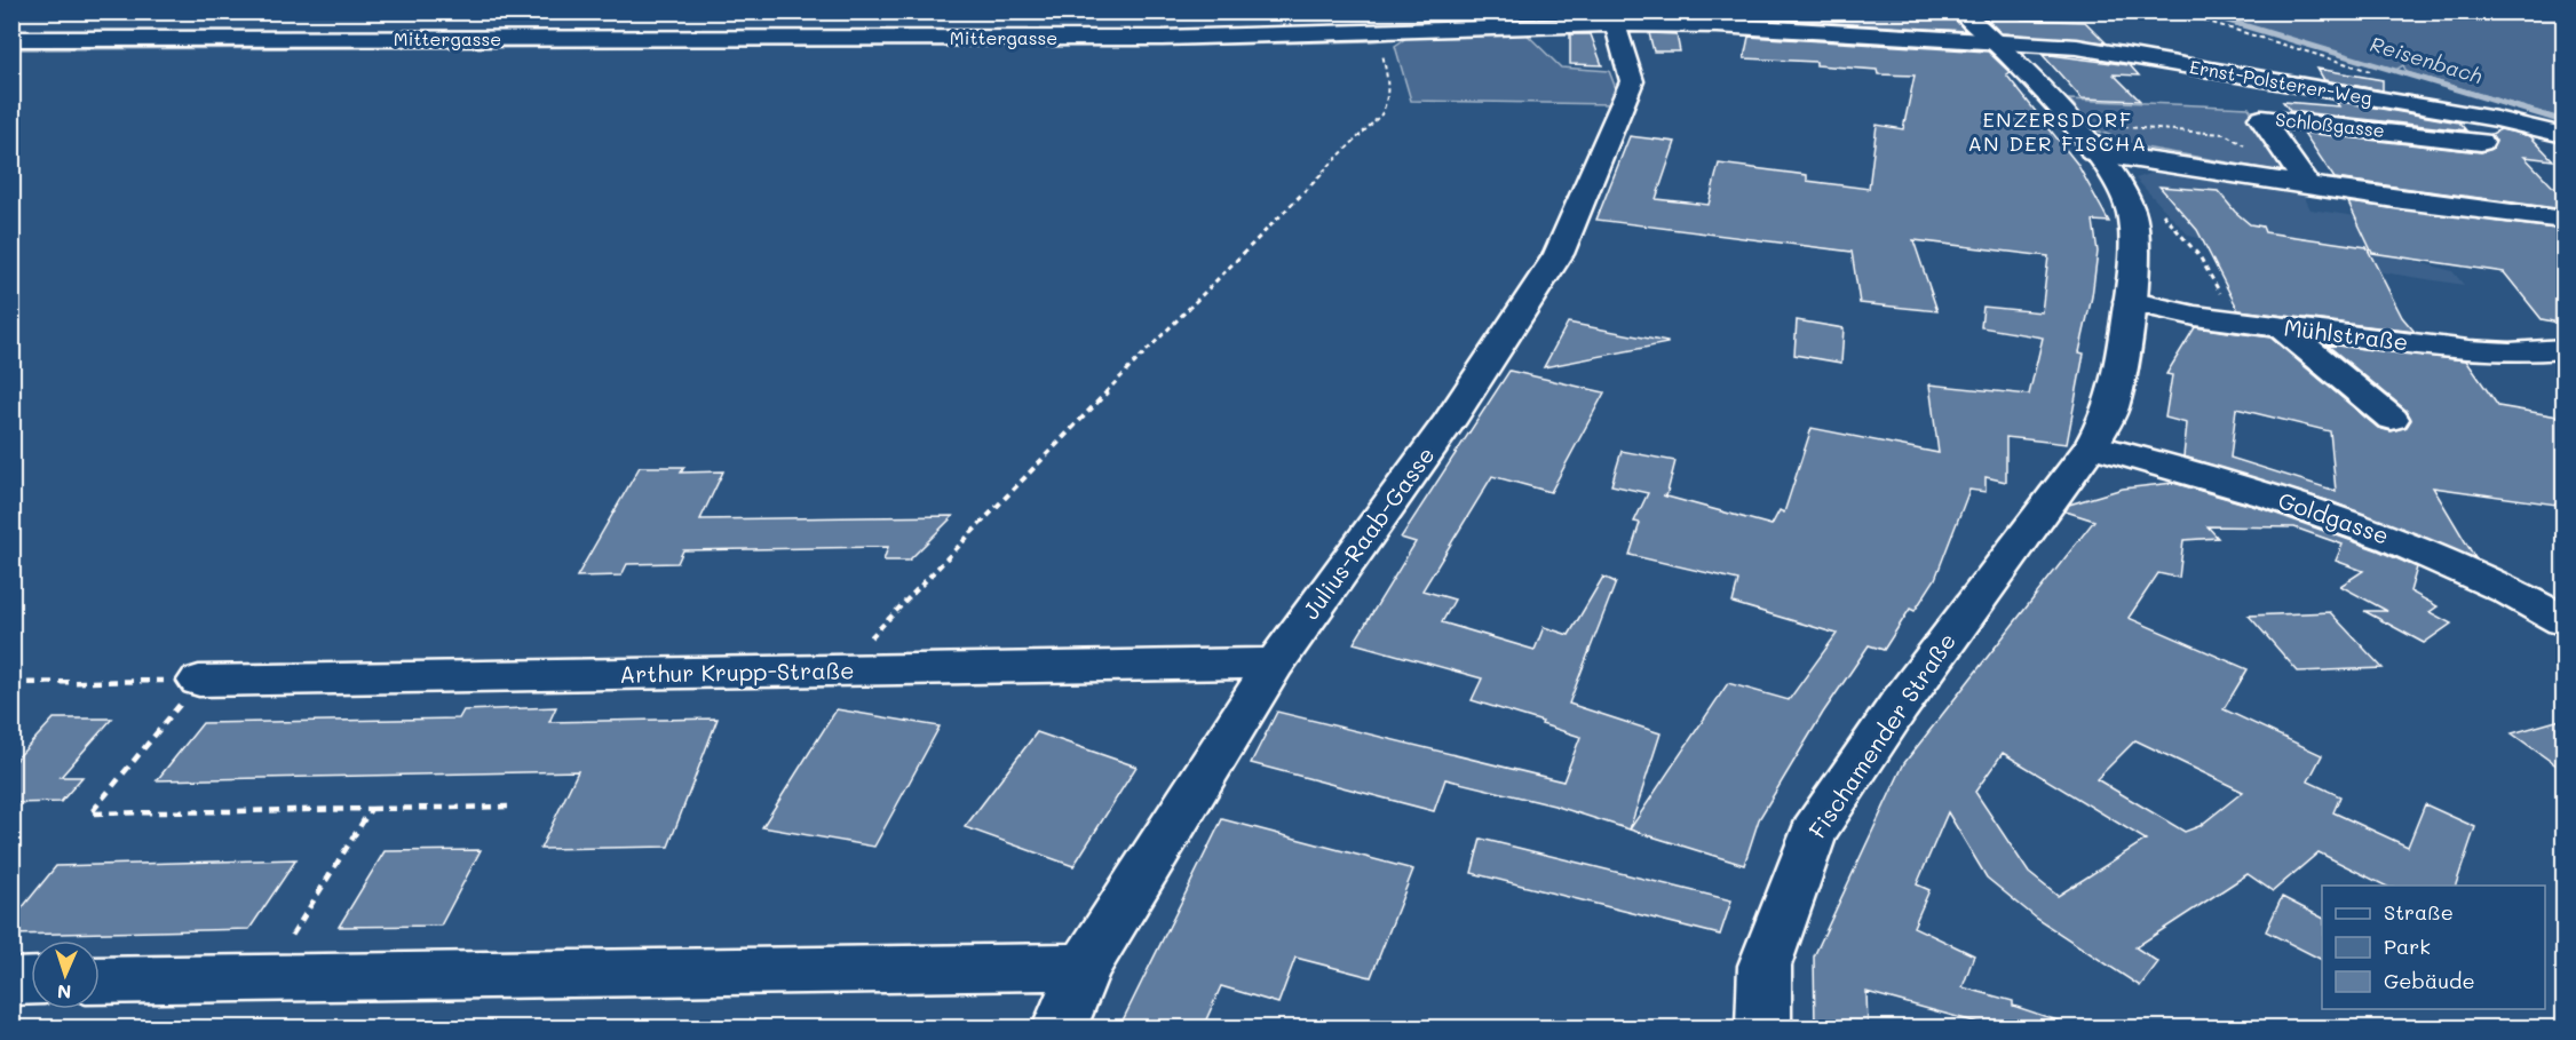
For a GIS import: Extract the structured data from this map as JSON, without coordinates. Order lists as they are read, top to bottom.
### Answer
{
  "streets": {
    "street": [
      "Mittergasse",
      "Ernst-Polsterer-Weg",
      "Schloßgasse",
      "Mühlstraße",
      "Goldgasse",
      "Julius-Raab-Gasse",
      "Arthur Krupp-Straße",
      "Fischamender Straße"
    ]
  },
  "crossings": [
    ["Mittergasse", "Ernst-Polsterer-Weg"],
    ["Mittergasse", "Julius-Raab-Gasse"],
    ["Mühlstraße", "Fischamender Straße"],
    ["Goldgasse", "Fischamender Straße"],
    ["Julius-Raab-Gasse", "Arthur Krupp-Straße"]
  ],
  "districts": ["ENZERSDORF AN DER FISCHA"],
  "water": ["Reisenbach"],
  "legend": ["Straße", "Park", "Gebäude"],
  "north": "bottom"
}
